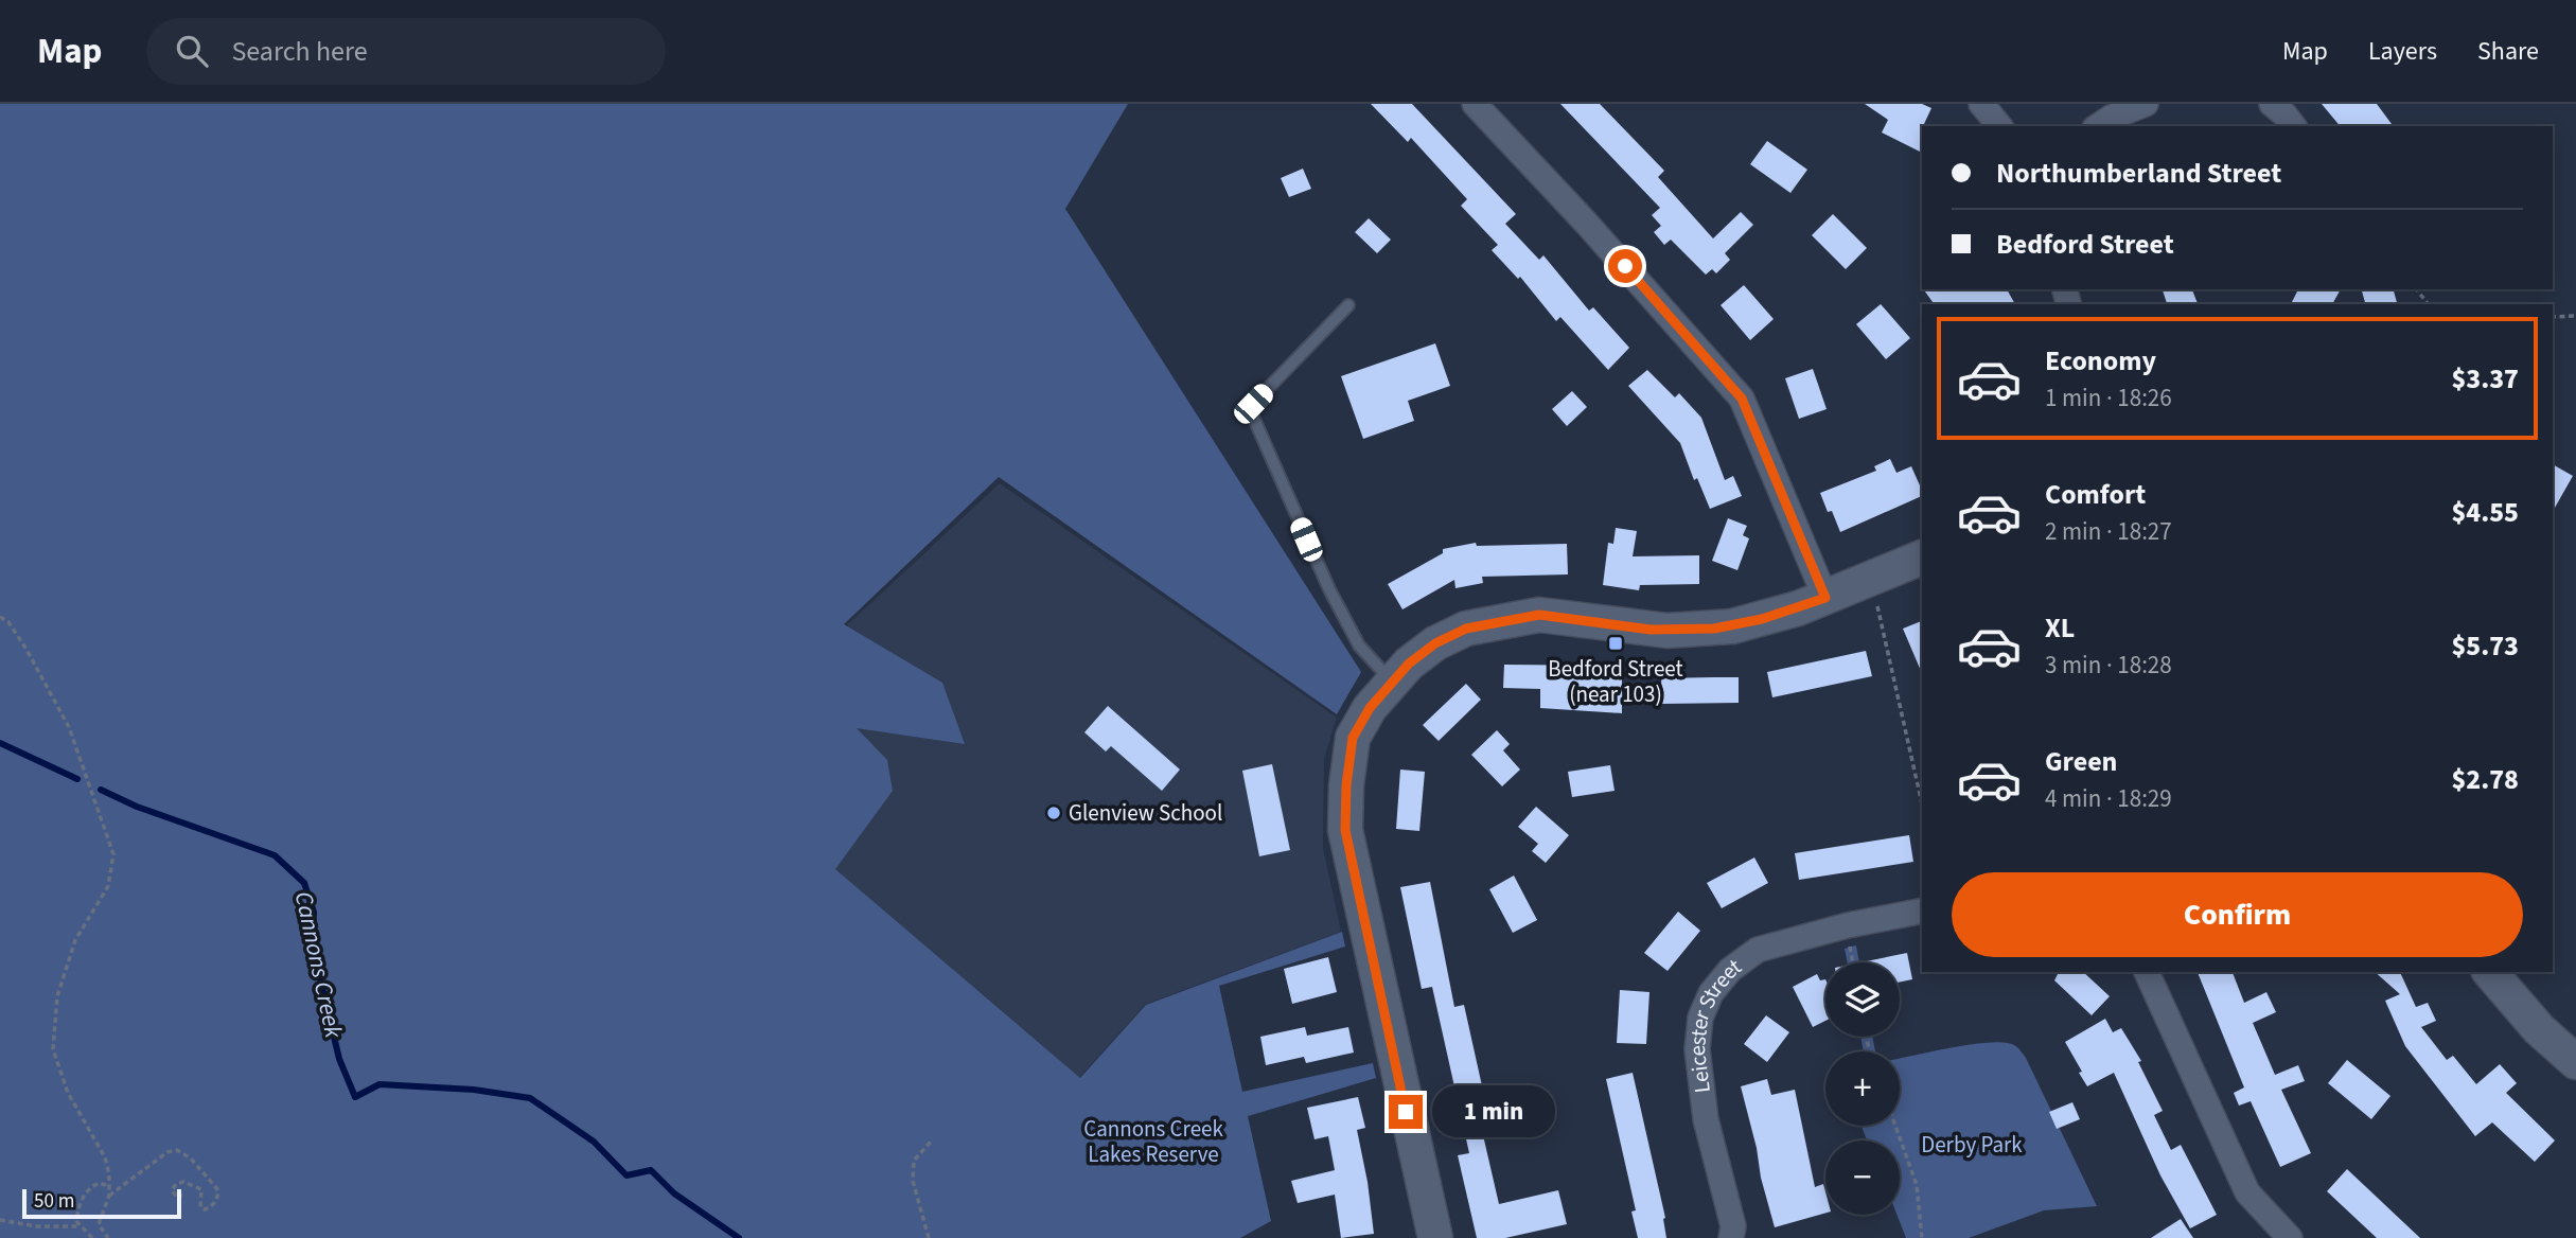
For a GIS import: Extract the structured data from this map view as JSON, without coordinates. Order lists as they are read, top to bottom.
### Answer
{
  "streets": {
    "street": ["Leicester Street"]
  },
  "water": ["Cannons Creek"],
  "parks": ["Cannons Creek Lakes Reserve", "Derby Park"],
  "places": {
    "transit": ["Bedford Street (near 103)"],
    "other": ["Glenview School"]
  },
  "scale_bar": "50 m",
  "page": {
    "header": "Map",
    "search": "Search here",
    "nav": ["Map", "Layers", "Share"],
    "banner": ["Northumberland Street", "Bedford Street"],
    "list": [
      {
        "name": "Economy",
        "note": "1 min · 18:26",
        "value": "$3.37"
      },
      {
        "name": "Comfort",
        "note": "2 min · 18:27",
        "value": "$4.55"
      },
      {
        "name": "XL",
        "note": "3 min · 18:28",
        "value": "$5.73"
      },
      {
        "name": "Green",
        "note": "4 min · 18:29",
        "value": "$2.78"
      }
    ],
    "buttons": "Confirm",
    "map_buttons": ["+", "−"],
    "bubble": "1 min",
    "scale": "50 m"
  }
}
